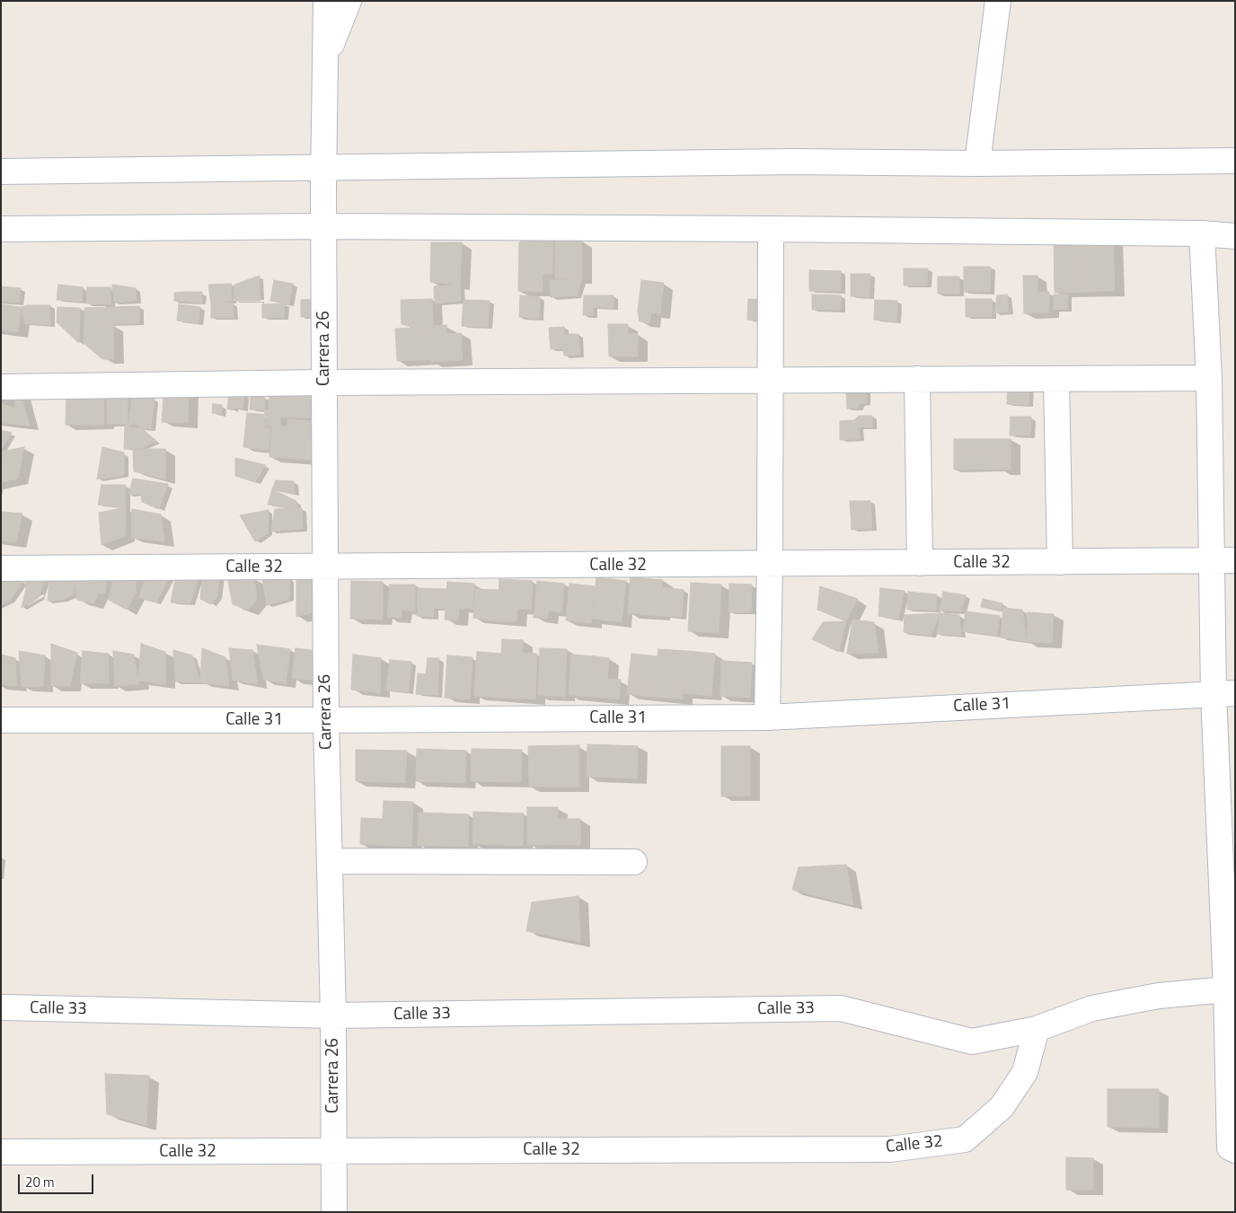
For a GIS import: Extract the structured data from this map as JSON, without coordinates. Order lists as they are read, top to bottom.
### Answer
{
  "streets": {
    "street": [
      "Carrera 26",
      "Calle 32",
      "Calle 31",
      "Calle 33"
    ]
  },
  "crossings": [
    ["Carrera 26", "Calle 32"],
    ["Carrera 26", "Calle 31"],
    ["Carrera 26", "Calle 33"],
    ["Calle 32", "Calle 33"]
  ],
  "scale_bar": "20 m"
}
